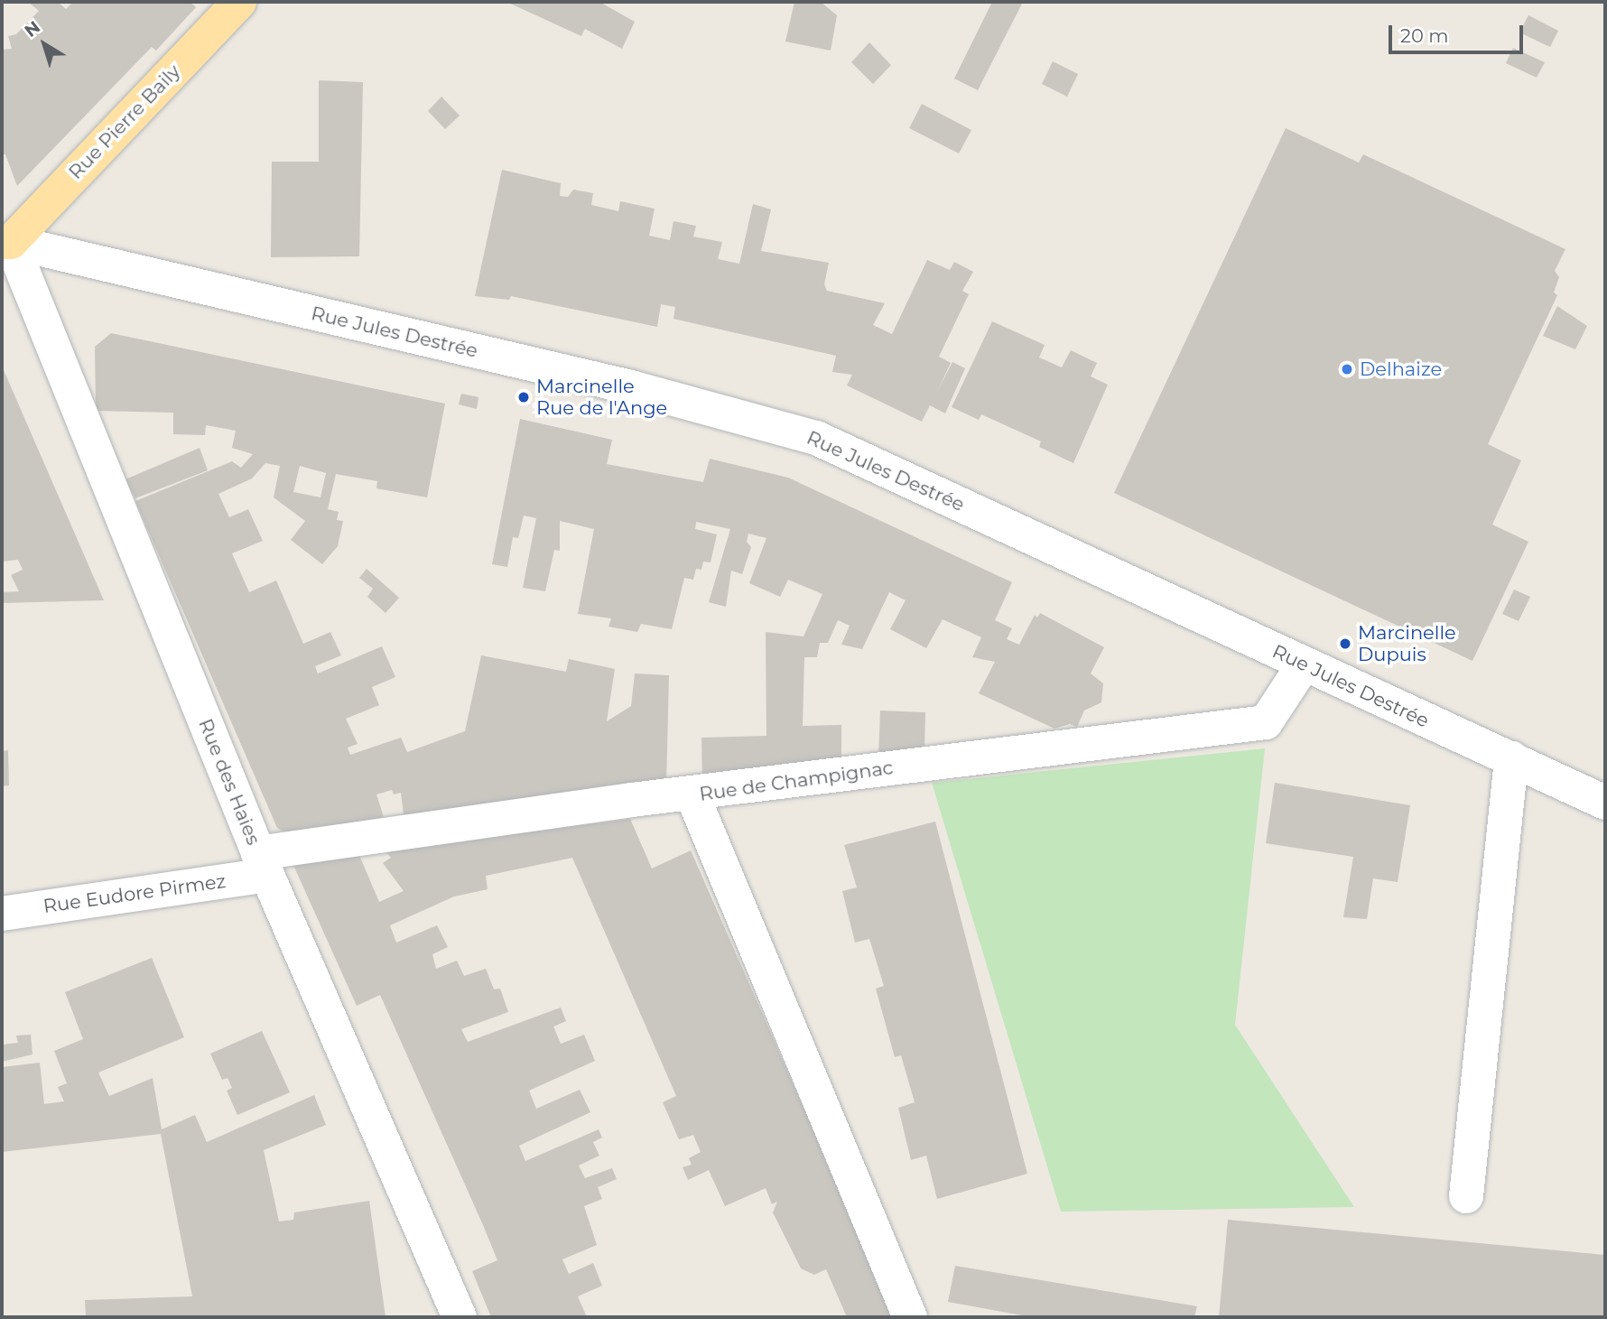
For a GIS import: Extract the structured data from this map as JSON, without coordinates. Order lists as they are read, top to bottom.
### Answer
{
  "streets": {
    "main road": ["Rue Pierre Baily"],
    "street": [
      "Rue Jules Destrée",
      "Rue de Champignac",
      "Rue des Haies",
      "Rue Eudore Pirmez"
    ]
  },
  "crossings": [
    ["Rue Pierre Baily", "Rue Jules Destrée"],
    ["Rue Pierre Baily", "Rue des Haies"],
    ["Rue Jules Destrée", "Rue de Champignac"],
    ["Rue Jules Destrée", "Rue des Haies"],
    ["Rue de Champignac", "Rue des Haies"],
    ["Rue de Champignac", "Rue Eudore Pirmez"],
    ["Rue des Haies", "Rue Eudore Pirmez"]
  ],
  "places": ["Delhaize", "Marcinelle Rue de l'Ange", "Marcinelle Dupuis"],
  "scale_bar": "20 m",
  "north": "top left"
}
